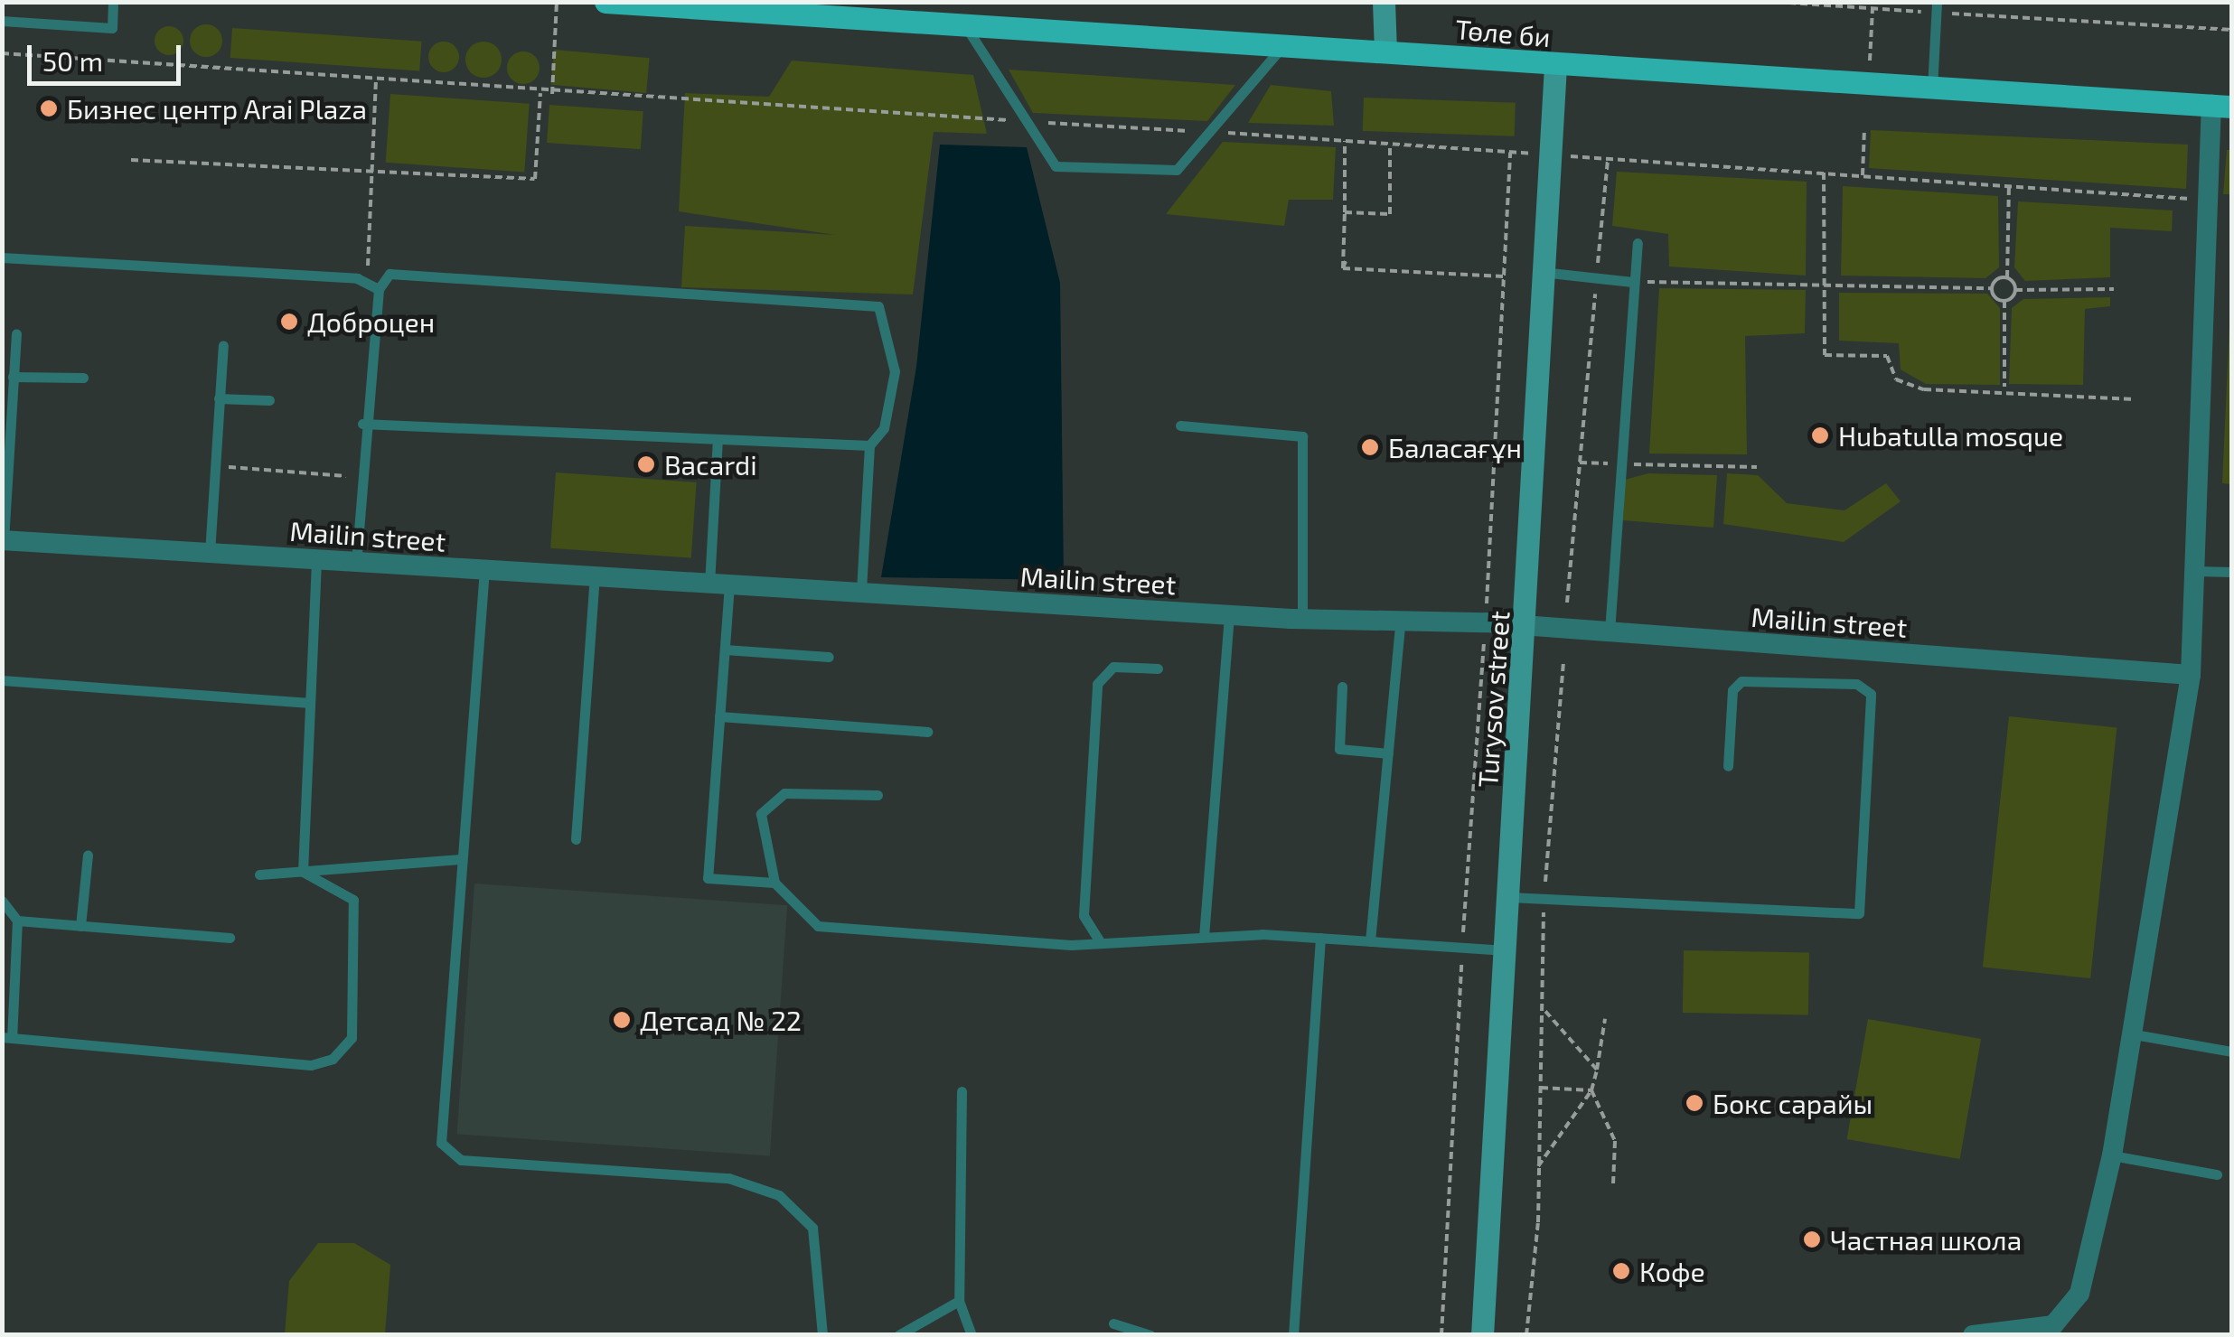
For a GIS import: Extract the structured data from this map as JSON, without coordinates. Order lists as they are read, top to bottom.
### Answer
{
  "streets": {
    "main road": ["Төле би", "Turysov street"],
    "street": ["Mailin street"]
  },
  "crossings": [
    ["Төле би", "Turysov street"],
    ["Mailin street", "Turysov street"]
  ],
  "places": [
    "Бизнес центр Arai Plaza",
    "Доброцен",
    "Hubatulla mosque",
    "Баласағұн",
    "Bacardi",
    "Детсад № 22",
    "Бокс сарайы",
    "Частная школа",
    "Кофе"
  ],
  "scale_bar": "50 m"
}
